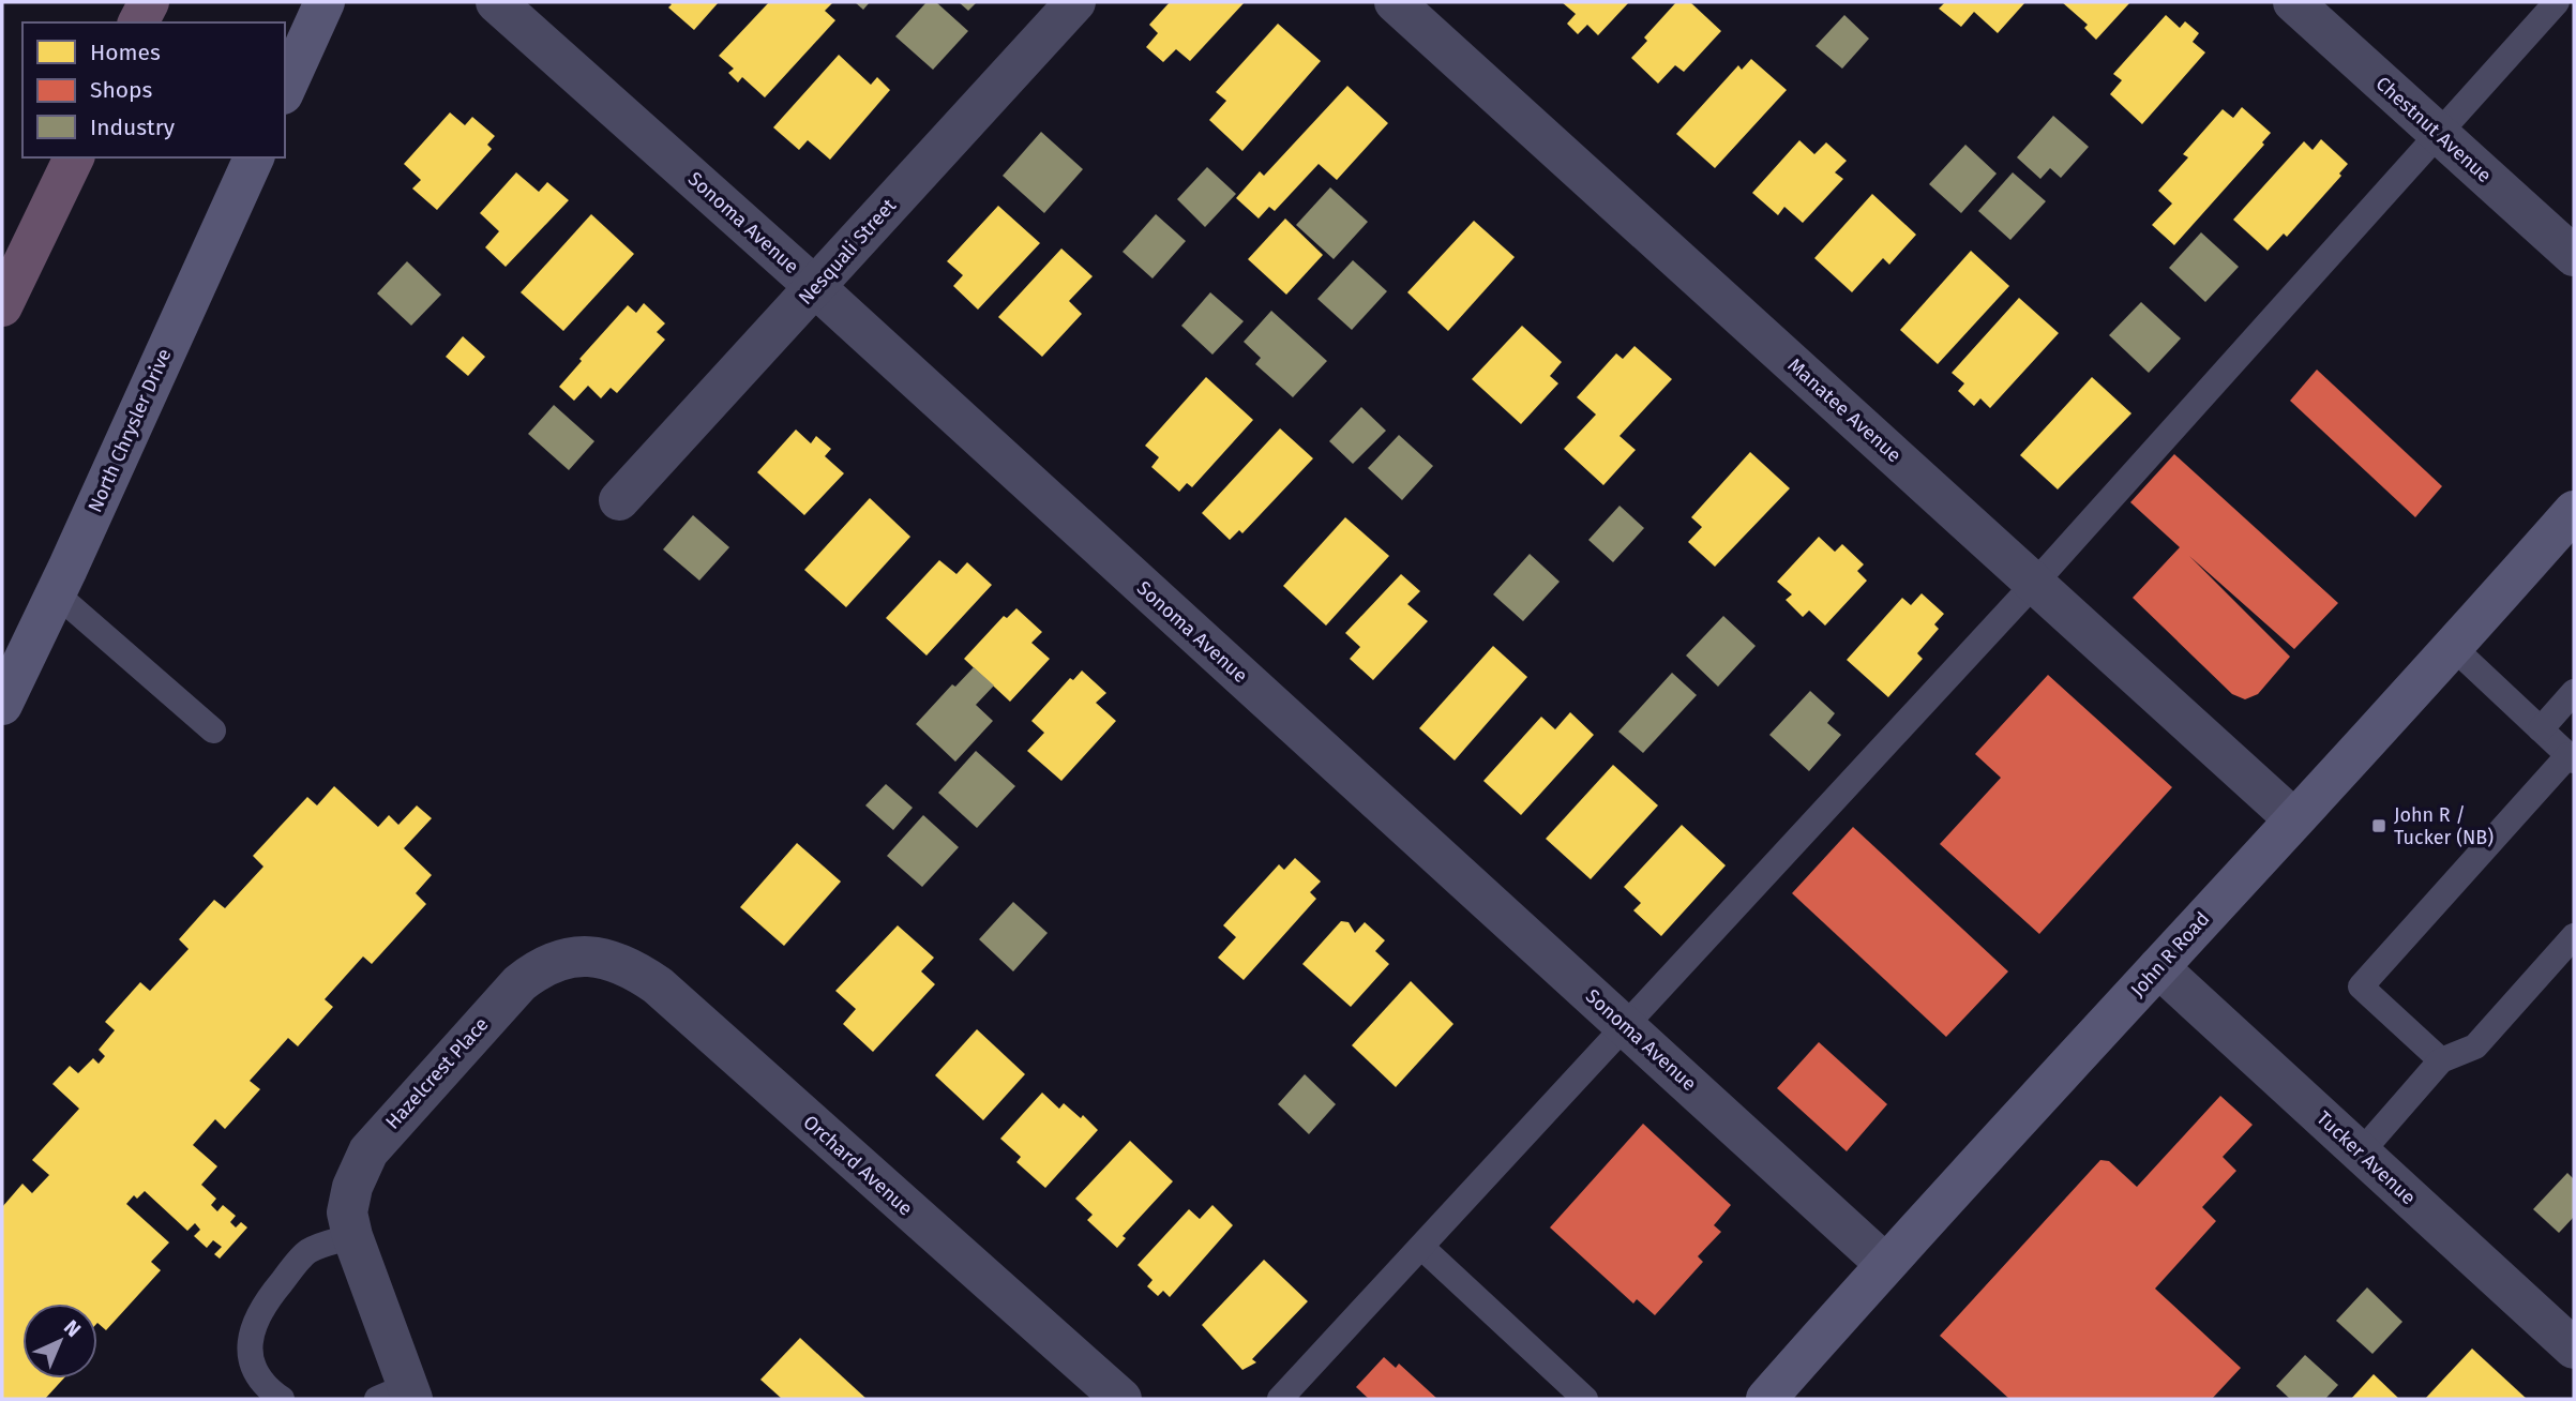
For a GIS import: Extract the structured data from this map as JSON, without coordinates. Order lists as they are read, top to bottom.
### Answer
{
  "streets": {
    "main road": ["North Chrysler Drive", "John R Road"],
    "street": [
      "Chestnut Avenue",
      "Sonoma Avenue",
      "Nesquali Street",
      "Manatee Avenue",
      "Hazelcrest Place",
      "Tucker Avenue",
      "Orchard Avenue"
    ]
  },
  "crossings": [
    ["Sonoma Avenue", "Nesquali Street"],
    ["Sonoma Avenue", "John R Road"],
    ["Manatee Avenue", "John R Road"],
    ["John R Road", "Tucker Avenue"],
    ["Hazelcrest Place", "Orchard Avenue"]
  ],
  "places": {
    "transit": ["John R / Tucker (NB)"]
  },
  "legend": ["Homes", "Shops", "Industry"],
  "north": "top right"
}
